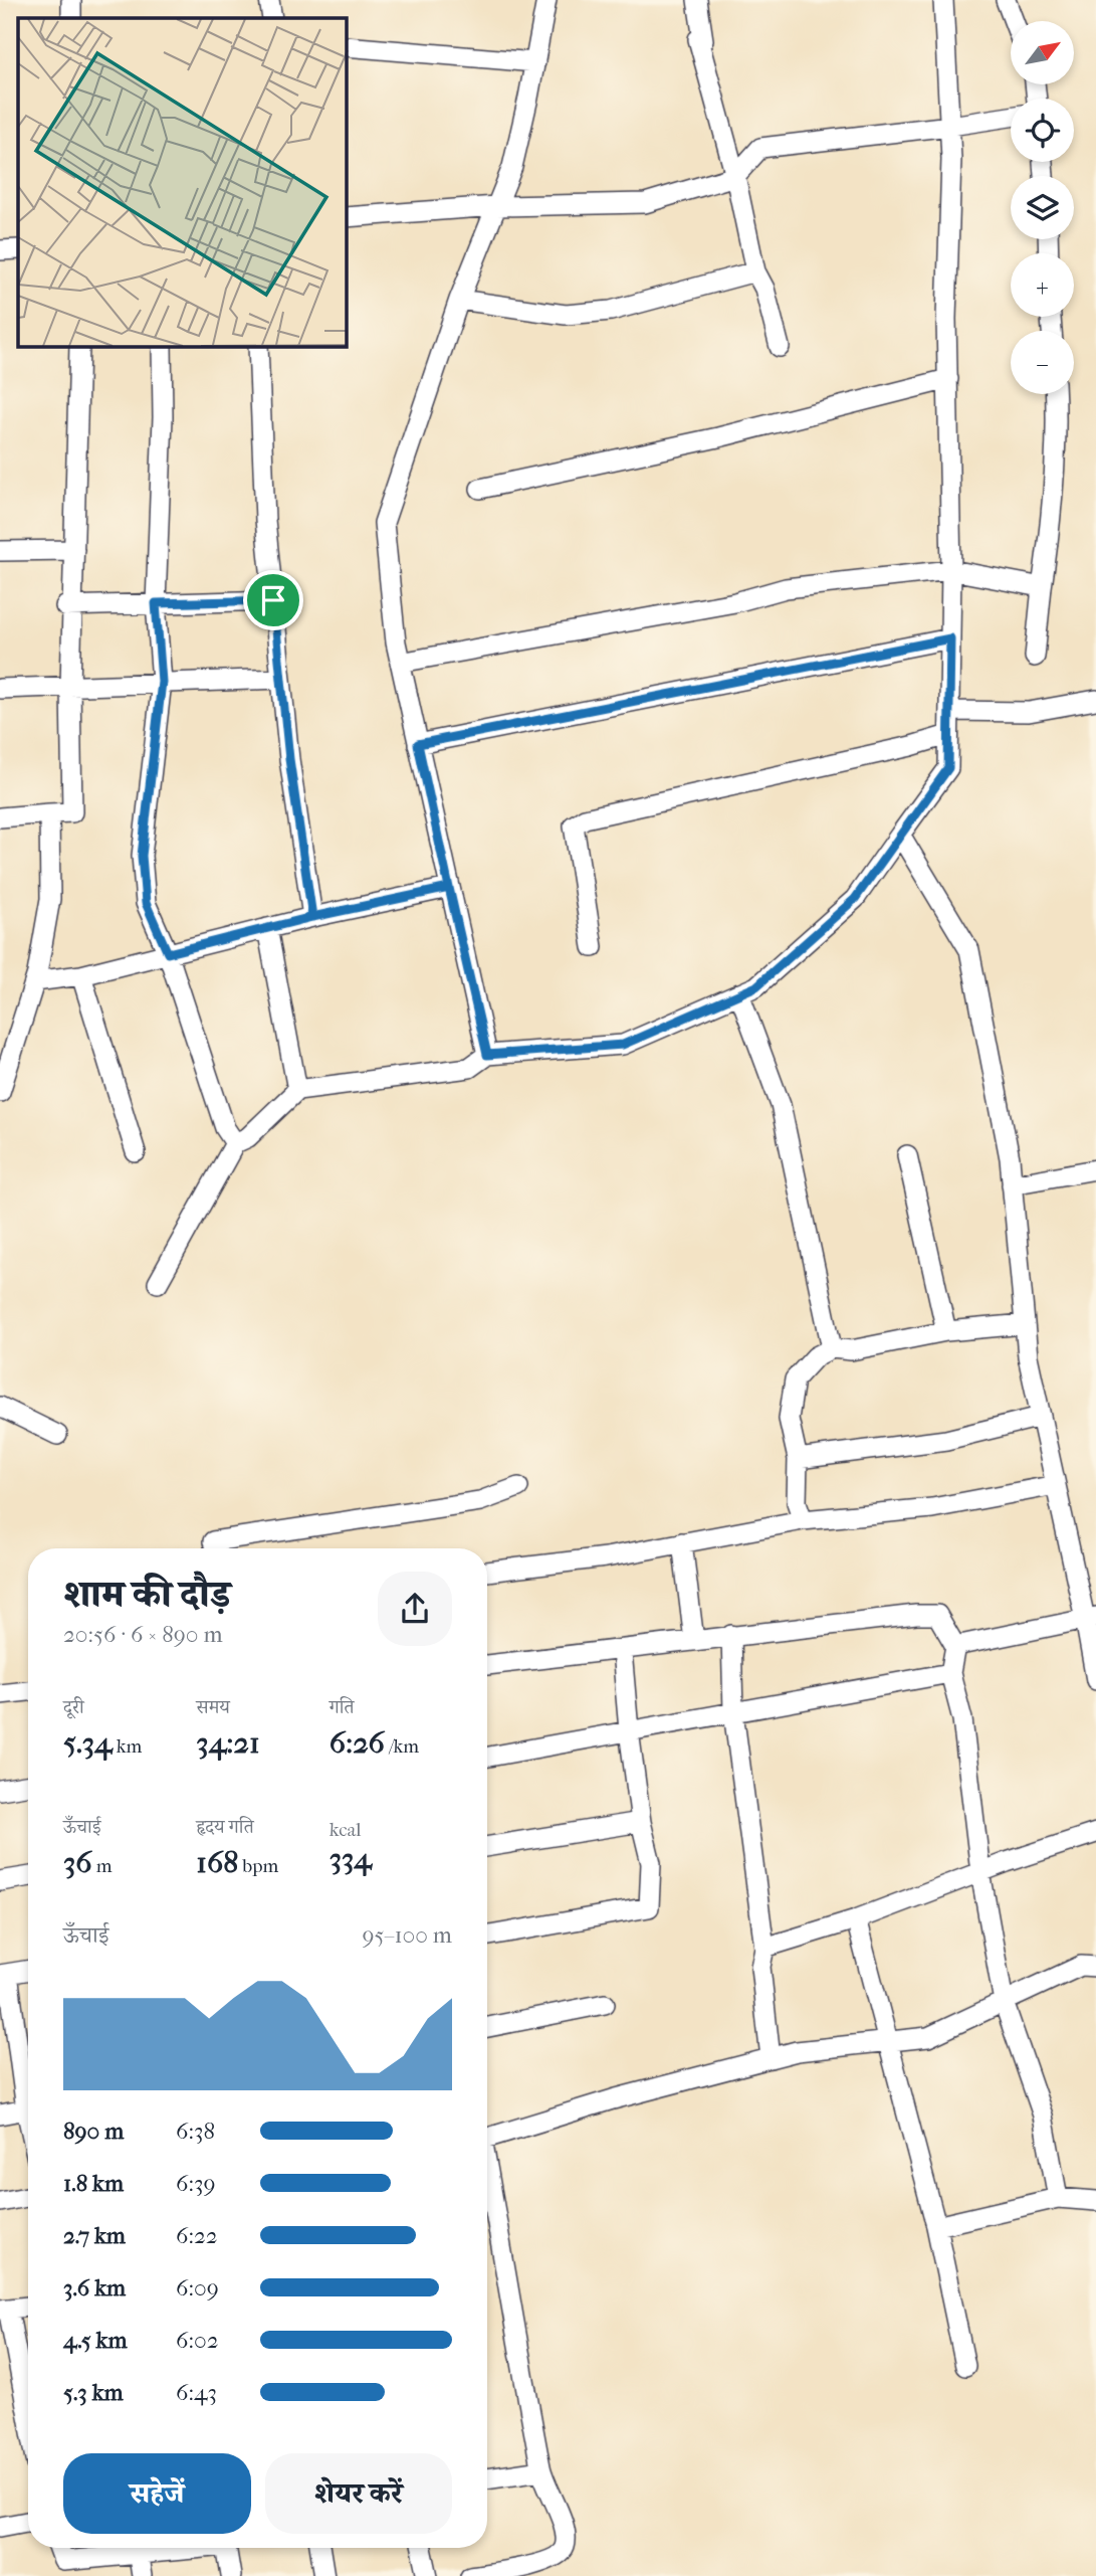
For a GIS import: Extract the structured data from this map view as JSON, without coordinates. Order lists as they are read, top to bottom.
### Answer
{
  "north": "top right",
  "page": {
    "map_buttons": ["+", "−"],
    "heading": ["शाम की दौड़", "20:56 · 6 × 890 m"],
    "stats": [
      ["दूरी", "5.34 km"],
      ["समय", "34:21"],
      ["गति", "6:26 /km"],
      ["ऊँचाई", "36 m"],
      ["हृदय गति", "168 bpm"],
      ["kcal", "334"]
    ],
    "chart": ["ऊँचाई", "95–100 m"],
    "list": [
      {
        "name": "890 m",
        "note": "6:38"
      },
      {
        "name": "1.8 km",
        "note": "6:39"
      },
      {
        "name": "2.7 km",
        "note": "6:22"
      },
      {
        "name": "3.6 km",
        "note": "6:09"
      },
      {
        "name": "4.5 km",
        "note": "6:02"
      },
      {
        "name": "5.3 km",
        "note": "6:43"
      }
    ],
    "buttons": ["सहेजें", "शेयर करें"]
  }
}
